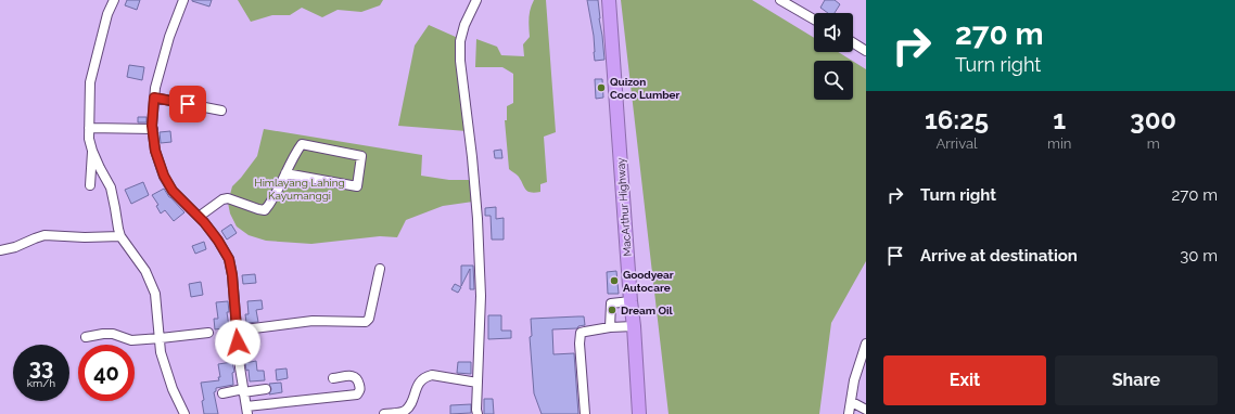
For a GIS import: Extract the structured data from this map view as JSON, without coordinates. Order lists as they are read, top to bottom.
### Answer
{
  "streets": {
    "highway": ["MacArthur Highway"]
  },
  "parks": ["Himlayang Lahing Kayumanggi"],
  "places": ["Quizon Coco Lumber", "Goodyear Autocare", "Dream Oil"],
  "page": {
    "turn": ["270 m", "Turn right"],
    "eta": [
      "16:25",
      "Arrival",
      "1",
      "min",
      "300",
      "m"
    ],
    "list": [
      {
        "name": "Turn right",
        "value": "270 m"
      },
      {
        "name": "Arrive at destination",
        "value": "30 m"
      }
    ],
    "speed": "33 km/h",
    "limit": "40",
    "buttons": ["Exit", "Share"]
  }
}
